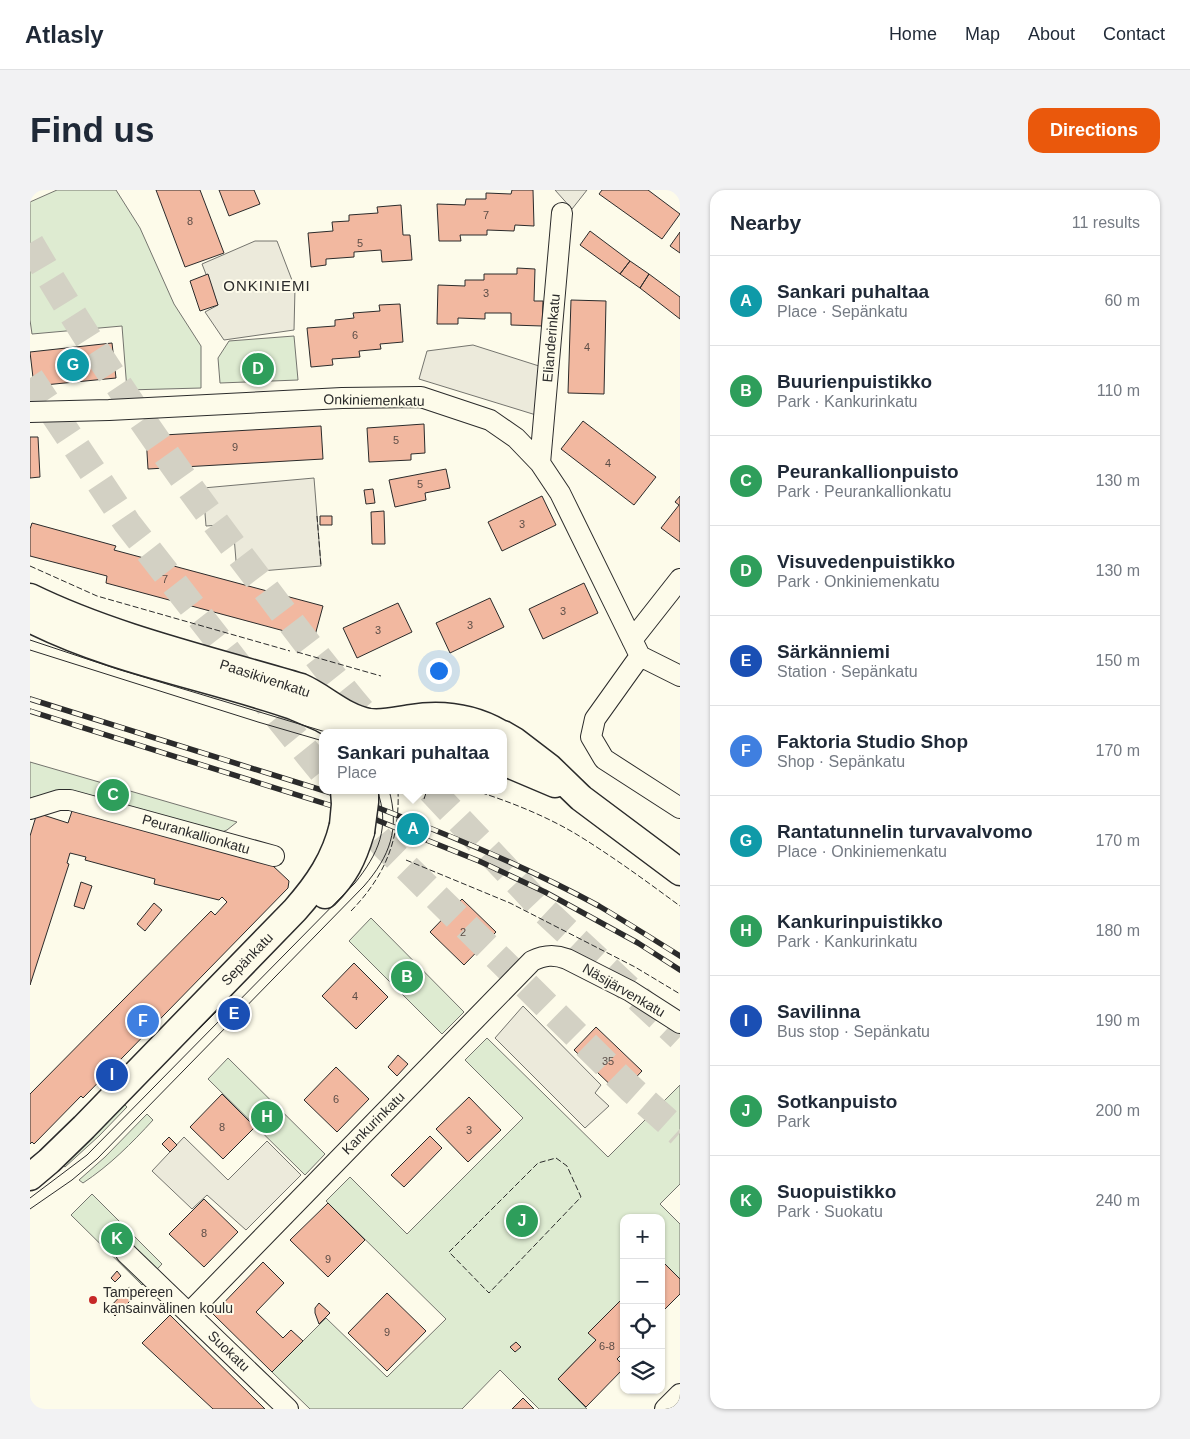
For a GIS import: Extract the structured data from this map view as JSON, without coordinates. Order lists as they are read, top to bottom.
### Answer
{
  "streets": {
    "main road": ["Paasikivenkatu", "Sepänkatu"],
    "street": [
      "Elianderinkatu",
      "Onkiniemenkatu",
      "Peurankallionkatu",
      "Näsijärvenkatu",
      "Kankurinkatu",
      "Suokatu"
    ]
  },
  "crossings": [
    ["Elianderinkatu", "Onkiniemenkatu"],
    ["Näsijärvenkatu", "Kankurinkatu"],
    ["Kankurinkatu", "Suokatu"]
  ],
  "districts": ["ONKINIEMI"],
  "places": ["Tampereen kansainvälinen koulu"],
  "house_numbers": [
    "7",
    "8",
    "5",
    "3",
    "6",
    "4",
    "5",
    "9",
    "4",
    "5",
    "3",
    "7",
    "3",
    "3",
    "3",
    "2",
    "4",
    "35",
    "6",
    "8",
    "3",
    "8",
    "9",
    "9",
    "6-8"
  ],
  "page": {
    "header": "Atlasly",
    "nav": [
      "Home",
      "Map",
      "About",
      "Contact"
    ],
    "buttons": "Directions",
    "title": "Find us",
    "heading": ["Nearby", "11 results"],
    "list": [
      {
        "mark": "A",
        "name": "Sankari puhaltaa",
        "note": "Place · Sepänkatu",
        "value": "60 m"
      },
      {
        "mark": "B",
        "name": "Buurienpuistikko",
        "note": "Park · Kankurinkatu",
        "value": "110 m"
      },
      {
        "mark": "C",
        "name": "Peurankallionpuisto",
        "note": "Park · Peurankallionkatu",
        "value": "130 m"
      },
      {
        "mark": "D",
        "name": "Visuvedenpuistikko",
        "note": "Park · Onkiniemenkatu",
        "value": "130 m"
      },
      {
        "mark": "E",
        "name": "Särkänniemi",
        "note": "Station · Sepänkatu",
        "value": "150 m"
      },
      {
        "mark": "F",
        "name": "Faktoria Studio Shop",
        "note": "Shop · Sepänkatu",
        "value": "170 m"
      },
      {
        "mark": "G",
        "name": "Rantatunnelin turvavalvomo",
        "note": "Place · Onkiniemenkatu",
        "value": "170 m"
      },
      {
        "mark": "H",
        "name": "Kankurinpuistikko",
        "note": "Park · Kankurinkatu",
        "value": "180 m"
      },
      {
        "mark": "I",
        "name": "Savilinna",
        "note": "Bus stop · Sepänkatu",
        "value": "190 m"
      },
      {
        "mark": "J",
        "name": "Sotkanpuisto",
        "note": "Park",
        "value": "200 m"
      },
      {
        "mark": "K",
        "name": "Suopuistikko",
        "note": "Park · Suokatu",
        "value": "240 m"
      }
    ],
    "pins": [
      "G",
      "D",
      "C",
      "A",
      "B",
      "E",
      "F",
      "I",
      "H",
      "J",
      "K"
    ],
    "popup": ["Sankari puhaltaa", "Place"],
    "map_buttons": ["+", "−"]
  }
}
